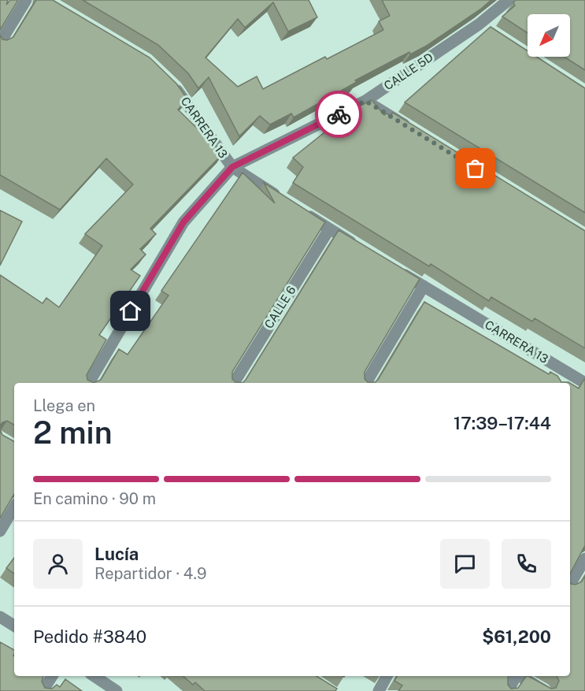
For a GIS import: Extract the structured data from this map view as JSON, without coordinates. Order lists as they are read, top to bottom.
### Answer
{
  "streets": {
    "street": ["CALLE 5D", "CARRERA 13", "CALLE 6"]
  },
  "crossings": [
    ["CALLE 5D", "CARRERA 13"]
  ],
  "north": "bottom left",
  "page": {
    "heading": ["2 min", "Llega en", "17:39–17:44"],
    "panel": [
      "Lucía",
      "Repartidor · 4.9",
      "Pedido #3840",
      "$61,200"
    ],
    "bar": "En camino · 90 m"
  }
}
